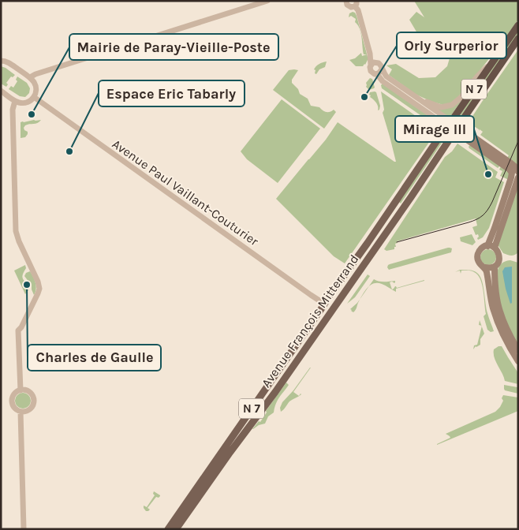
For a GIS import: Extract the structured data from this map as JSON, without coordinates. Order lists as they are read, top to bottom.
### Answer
{
  "streets": {
    "highway": ["N 7"],
    "main road": ["Avenue François Mitterrand"],
    "street": ["Avenue Paul Vaillant-Couturier"]
  },
  "crossings": [
    ["N 7", "Avenue Paul Vaillant-Couturier"],
    ["N 7", "Avenue François Mitterrand"],
    ["Avenue Paul Vaillant-Couturier", "Avenue François Mitterrand"]
  ],
  "places": [
    "Orly Surperior",
    "Mairie de Paray-Vieille-Poste",
    "Espace Eric Tabarly",
    "Mirage III",
    "Charles de Gaulle"
  ]
}
